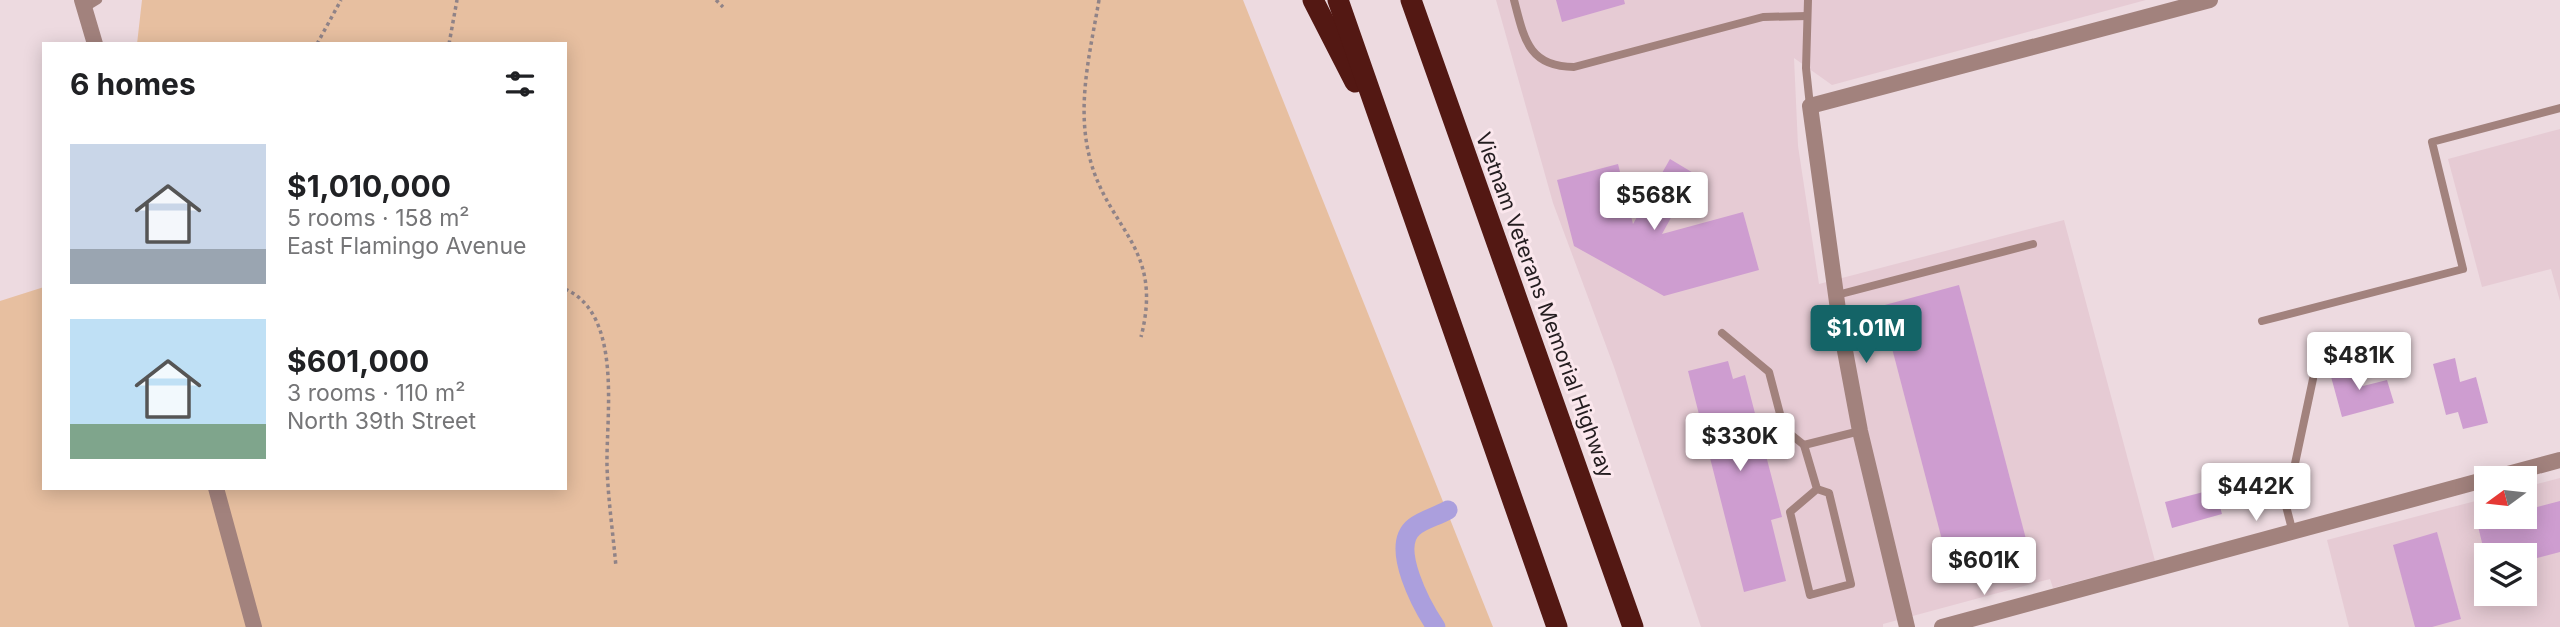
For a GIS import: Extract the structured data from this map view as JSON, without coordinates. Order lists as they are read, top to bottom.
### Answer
{
  "streets": {
    "highway": ["Vietnam Veterans Memorial Highway"]
  },
  "north": "left",
  "page": {
    "heading": "6 homes",
    "list": [
      {
        "name": "$1,010,000",
        "note": "5 rooms · 158 m² · East Flamingo Avenue"
      },
      {
        "name": "$601,000",
        "note": "3 rooms · 110 m² · North 39th Street"
      }
    ],
    "price": [
      "$568K",
      "$1.01M",
      "$481K",
      "$330K",
      "$442K",
      "$601K"
    ]
  }
}
